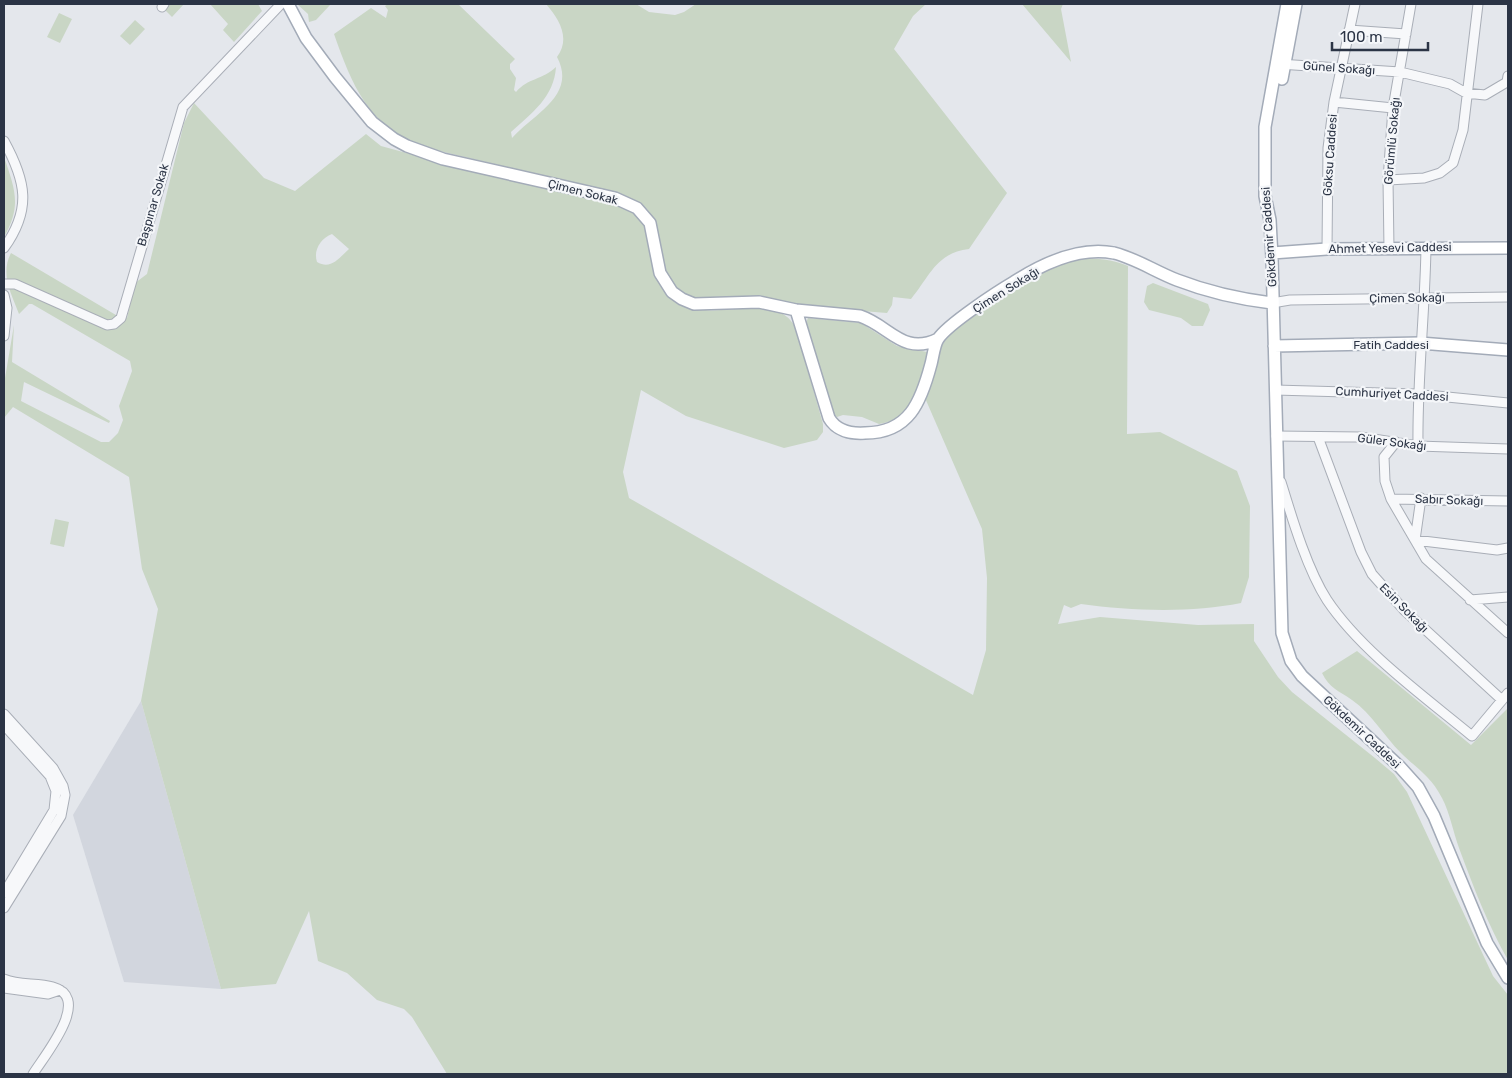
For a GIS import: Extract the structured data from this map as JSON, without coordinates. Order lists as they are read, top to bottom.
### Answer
{
  "streets": {
    "main road": [
      "Çimen Sokak",
      "Gökdemir Caddesi",
      "Ahmet Yesevi Caddesi",
      "Çimen Sokağı",
      "Fatih Caddesi"
    ],
    "street": [
      "Günel Sokağı",
      "Görümlü Sokağı",
      "Göksu Caddesi",
      "Başpınar Sokak",
      "Cumhuriyet Caddesi",
      "Güler Sokağı",
      "Sabır Sokağı",
      "Esin Sokağı"
    ]
  },
  "crossings": [
    ["Günel Sokağı", "Görümlü Sokağı"],
    ["Günel Sokağı", "Göksu Caddesi"],
    ["Günel Sokağı", "Gökdemir Caddesi"],
    ["Görümlü Sokağı", "Ahmet Yesevi Caddesi"],
    ["Göksu Caddesi", "Ahmet Yesevi Caddesi"],
    ["Çimen Sokak", "Çimen Sokağı"],
    ["Gökdemir Caddesi", "Ahmet Yesevi Caddesi"],
    ["Gökdemir Caddesi", "Çimen Sokağı"],
    ["Gökdemir Caddesi", "Fatih Caddesi"],
    ["Gökdemir Caddesi", "Cumhuriyet Caddesi"],
    ["Gökdemir Caddesi", "Güler Sokağı"],
    ["Gökdemir Caddesi", "Esin Sokağı"],
    ["Güler Sokağı", "Esin Sokağı"]
  ],
  "scale_bar": "100 m"
}
